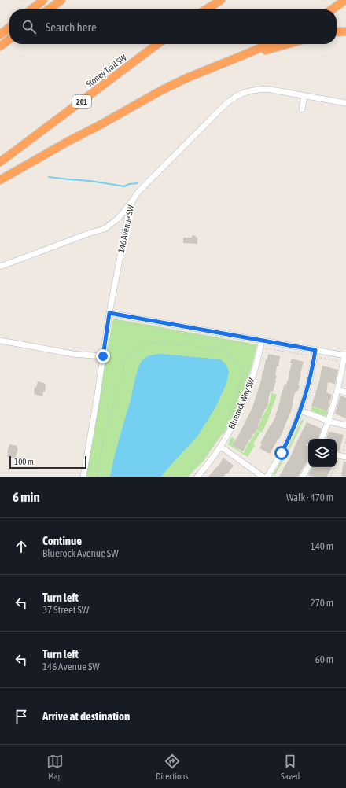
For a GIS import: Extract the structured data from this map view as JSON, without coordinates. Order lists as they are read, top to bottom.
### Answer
{
  "streets": {
    "highway": ["Stoney Trail SW", "201"],
    "street": ["146 Avenue SW", "Bluerock Way SW"]
  },
  "scale_bar": "100 m",
  "page": {
    "search": "Search here",
    "scale": "100 m",
    "heading": ["6 min", "Walk · 470 m"],
    "list": [
      ["Continue", "Bluerock Avenue SW", "140 m"],
      ["Turn left", "37 Street SW", "270 m"],
      ["Turn left", "146 Avenue SW", "60 m"],
      "Arrive at destination"
    ],
    "nav": ["Map", "Directions", "Saved"]
  }
}
